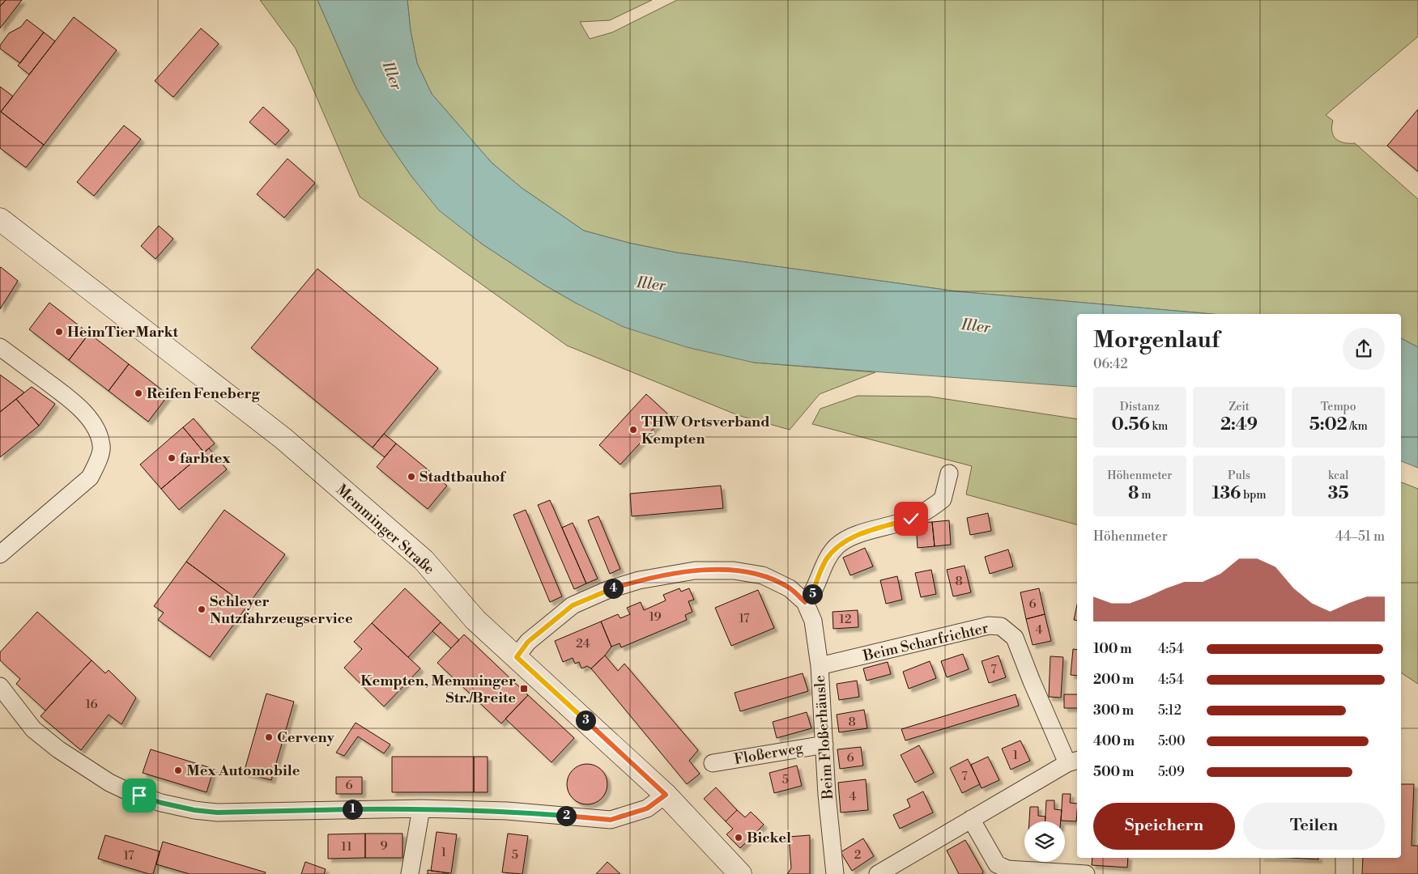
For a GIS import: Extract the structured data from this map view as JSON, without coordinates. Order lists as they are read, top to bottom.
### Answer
{
  "streets": {
    "main road": ["Memminger Straße"],
    "street": ["Beim Scharfrichter", "Beim Floßerhäusle", "Floßerweg"]
  },
  "crossings": [
    ["Memminger Straße", "Beim Floßerhäusle"],
    ["Beim Scharfrichter", "Beim Floßerhäusle"],
    ["Beim Floßerhäusle", "Floßerweg"]
  ],
  "water": ["Iller"],
  "places": {
    "other": [
      "HeimTierMarkt",
      "Reifen Feneberg",
      "THW Ortsverband Kempten",
      "farbtex",
      "Stadtbauhof",
      "Schleyer Nutzfahrzeugservice",
      "Cerveny",
      "Mex Automobile",
      "Bickel"
    ],
    "transit": ["Kempten, Memminger Str./Breite"]
  },
  "house_numbers": [
    "8",
    "6",
    "19",
    "17",
    "12",
    "4",
    "24",
    "7",
    "16",
    "8",
    "1",
    "6",
    "7",
    "5",
    "6",
    "4",
    "9",
    "11",
    "1",
    "5",
    "2",
    "17"
  ],
  "page": {
    "heading": ["Morgenlauf", "06:42"],
    "stats": [
      ["Distanz", "0.56 km"],
      ["Zeit", "2:49"],
      ["Tempo", "5:02 /km"],
      ["Höhenmeter", "8 m"],
      ["Puls", "136 bpm"],
      ["kcal", "35"]
    ],
    "chart": ["Höhenmeter", "44–51 m"],
    "pins": [
      "4",
      "5",
      "3",
      "1",
      "2"
    ],
    "list": [
      {
        "name": "100 m",
        "note": "4:54"
      },
      {
        "name": "200 m",
        "note": "4:54"
      },
      {
        "name": "300 m",
        "note": "5:12"
      },
      {
        "name": "400 m",
        "note": "5:00"
      },
      {
        "name": "500 m",
        "note": "5:09"
      }
    ],
    "buttons": ["Speichern", "Teilen"]
  }
}
